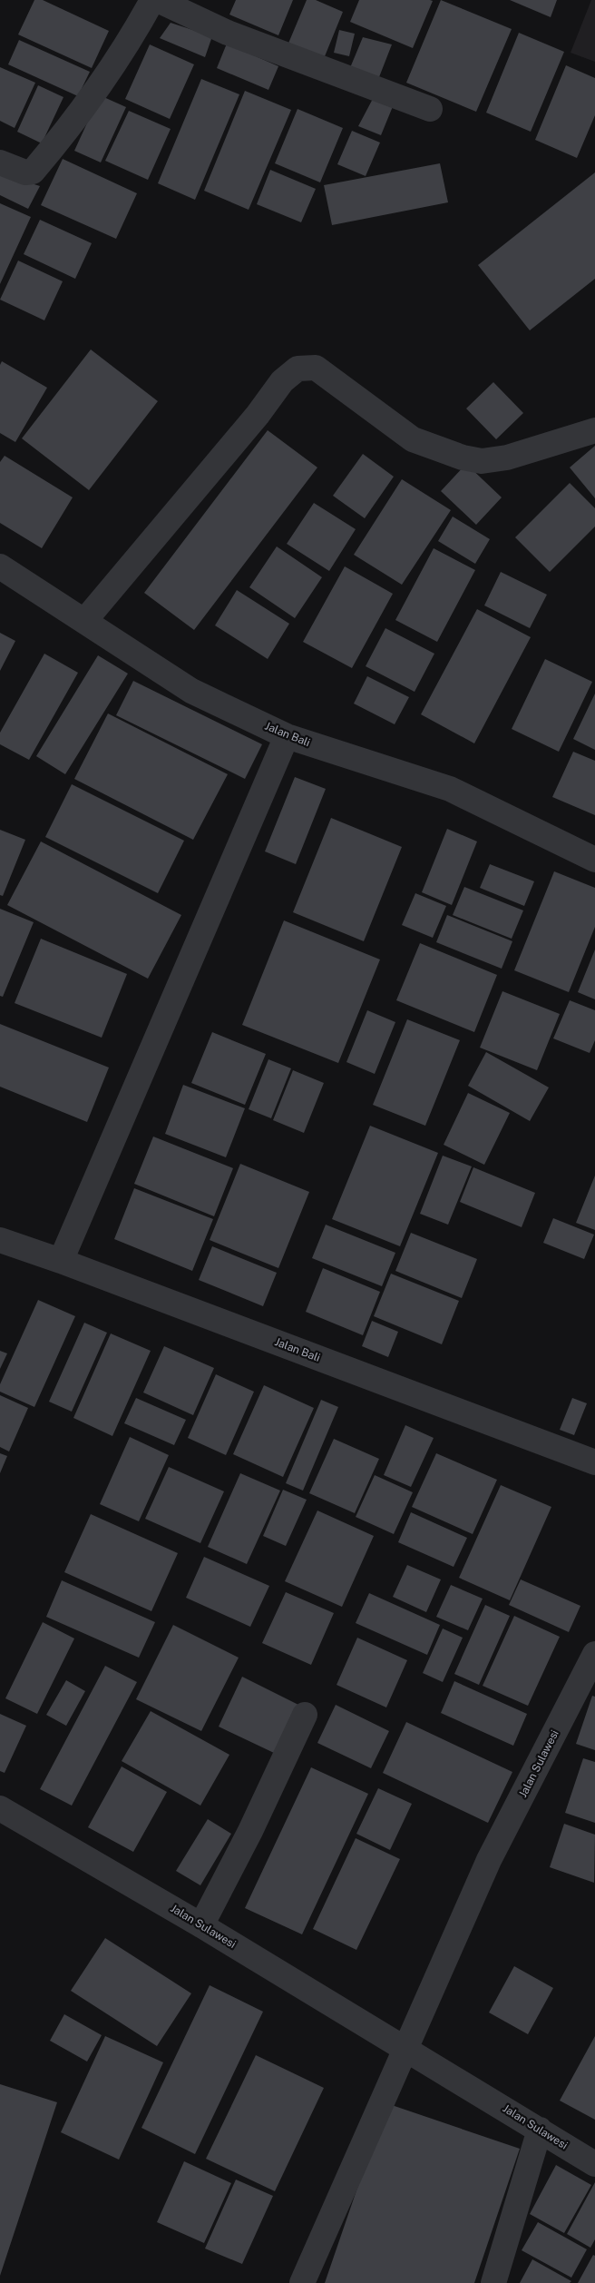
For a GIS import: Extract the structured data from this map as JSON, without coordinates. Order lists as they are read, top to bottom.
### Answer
{
  "streets": {
    "street": ["Jalan Bali", "Jalan Sulawesi"]
  }
}
